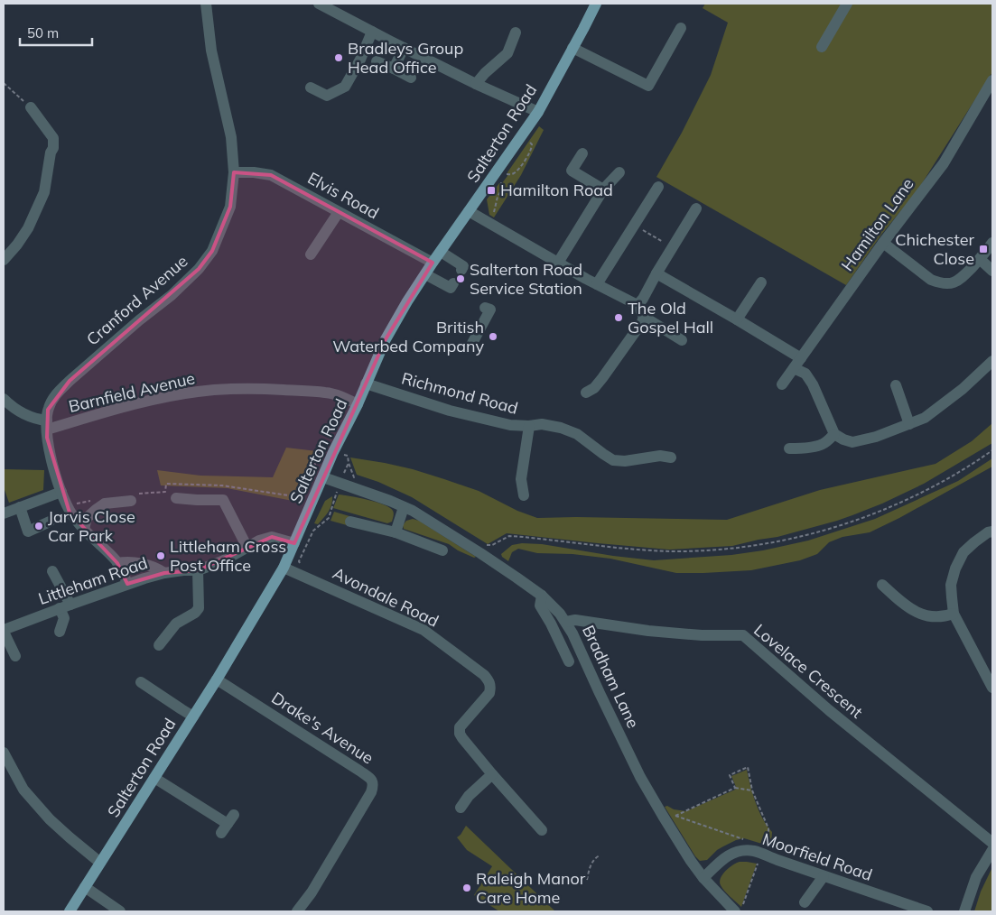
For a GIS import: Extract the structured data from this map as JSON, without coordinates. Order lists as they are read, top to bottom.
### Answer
{
  "streets": {
    "main road": ["Salterton Road"],
    "street": [
      "Elvis Road",
      "Hamilton Lane",
      "Cranford Avenue",
      "Barnfield Avenue",
      "Richmond Road",
      "Littleham Road",
      "Avondale Road",
      "Lovelace Crescent",
      "Bradham Lane",
      "Drake's Avenue",
      "Moorfield Road"
    ]
  },
  "crossings": [
    ["Salterton Road", "Elvis Road"],
    ["Salterton Road", "Barnfield Avenue"],
    ["Salterton Road", "Richmond Road"],
    ["Salterton Road", "Littleham Road"],
    ["Salterton Road", "Avondale Road"],
    ["Salterton Road", "Bradham Lane"],
    ["Salterton Road", "Drake's Avenue"],
    ["Elvis Road", "Cranford Avenue"],
    ["Cranford Avenue", "Barnfield Avenue"],
    ["Cranford Avenue", "Littleham Road"],
    ["Lovelace Crescent", "Bradham Lane"],
    ["Bradham Lane", "Moorfield Road"]
  ],
  "places": {
    "other": [
      "Bradleys Group Head Office",
      "Salterton Road Service Station",
      "The Old Gospel Hall",
      "British Waterbed Company",
      "Jarvis Close Car Park",
      "Littleham Cross Post Office",
      "Raleigh Manor Care Home"
    ],
    "transit": ["Hamilton Road", "Chichester Close"]
  },
  "scale_bar": "50 m"
}
